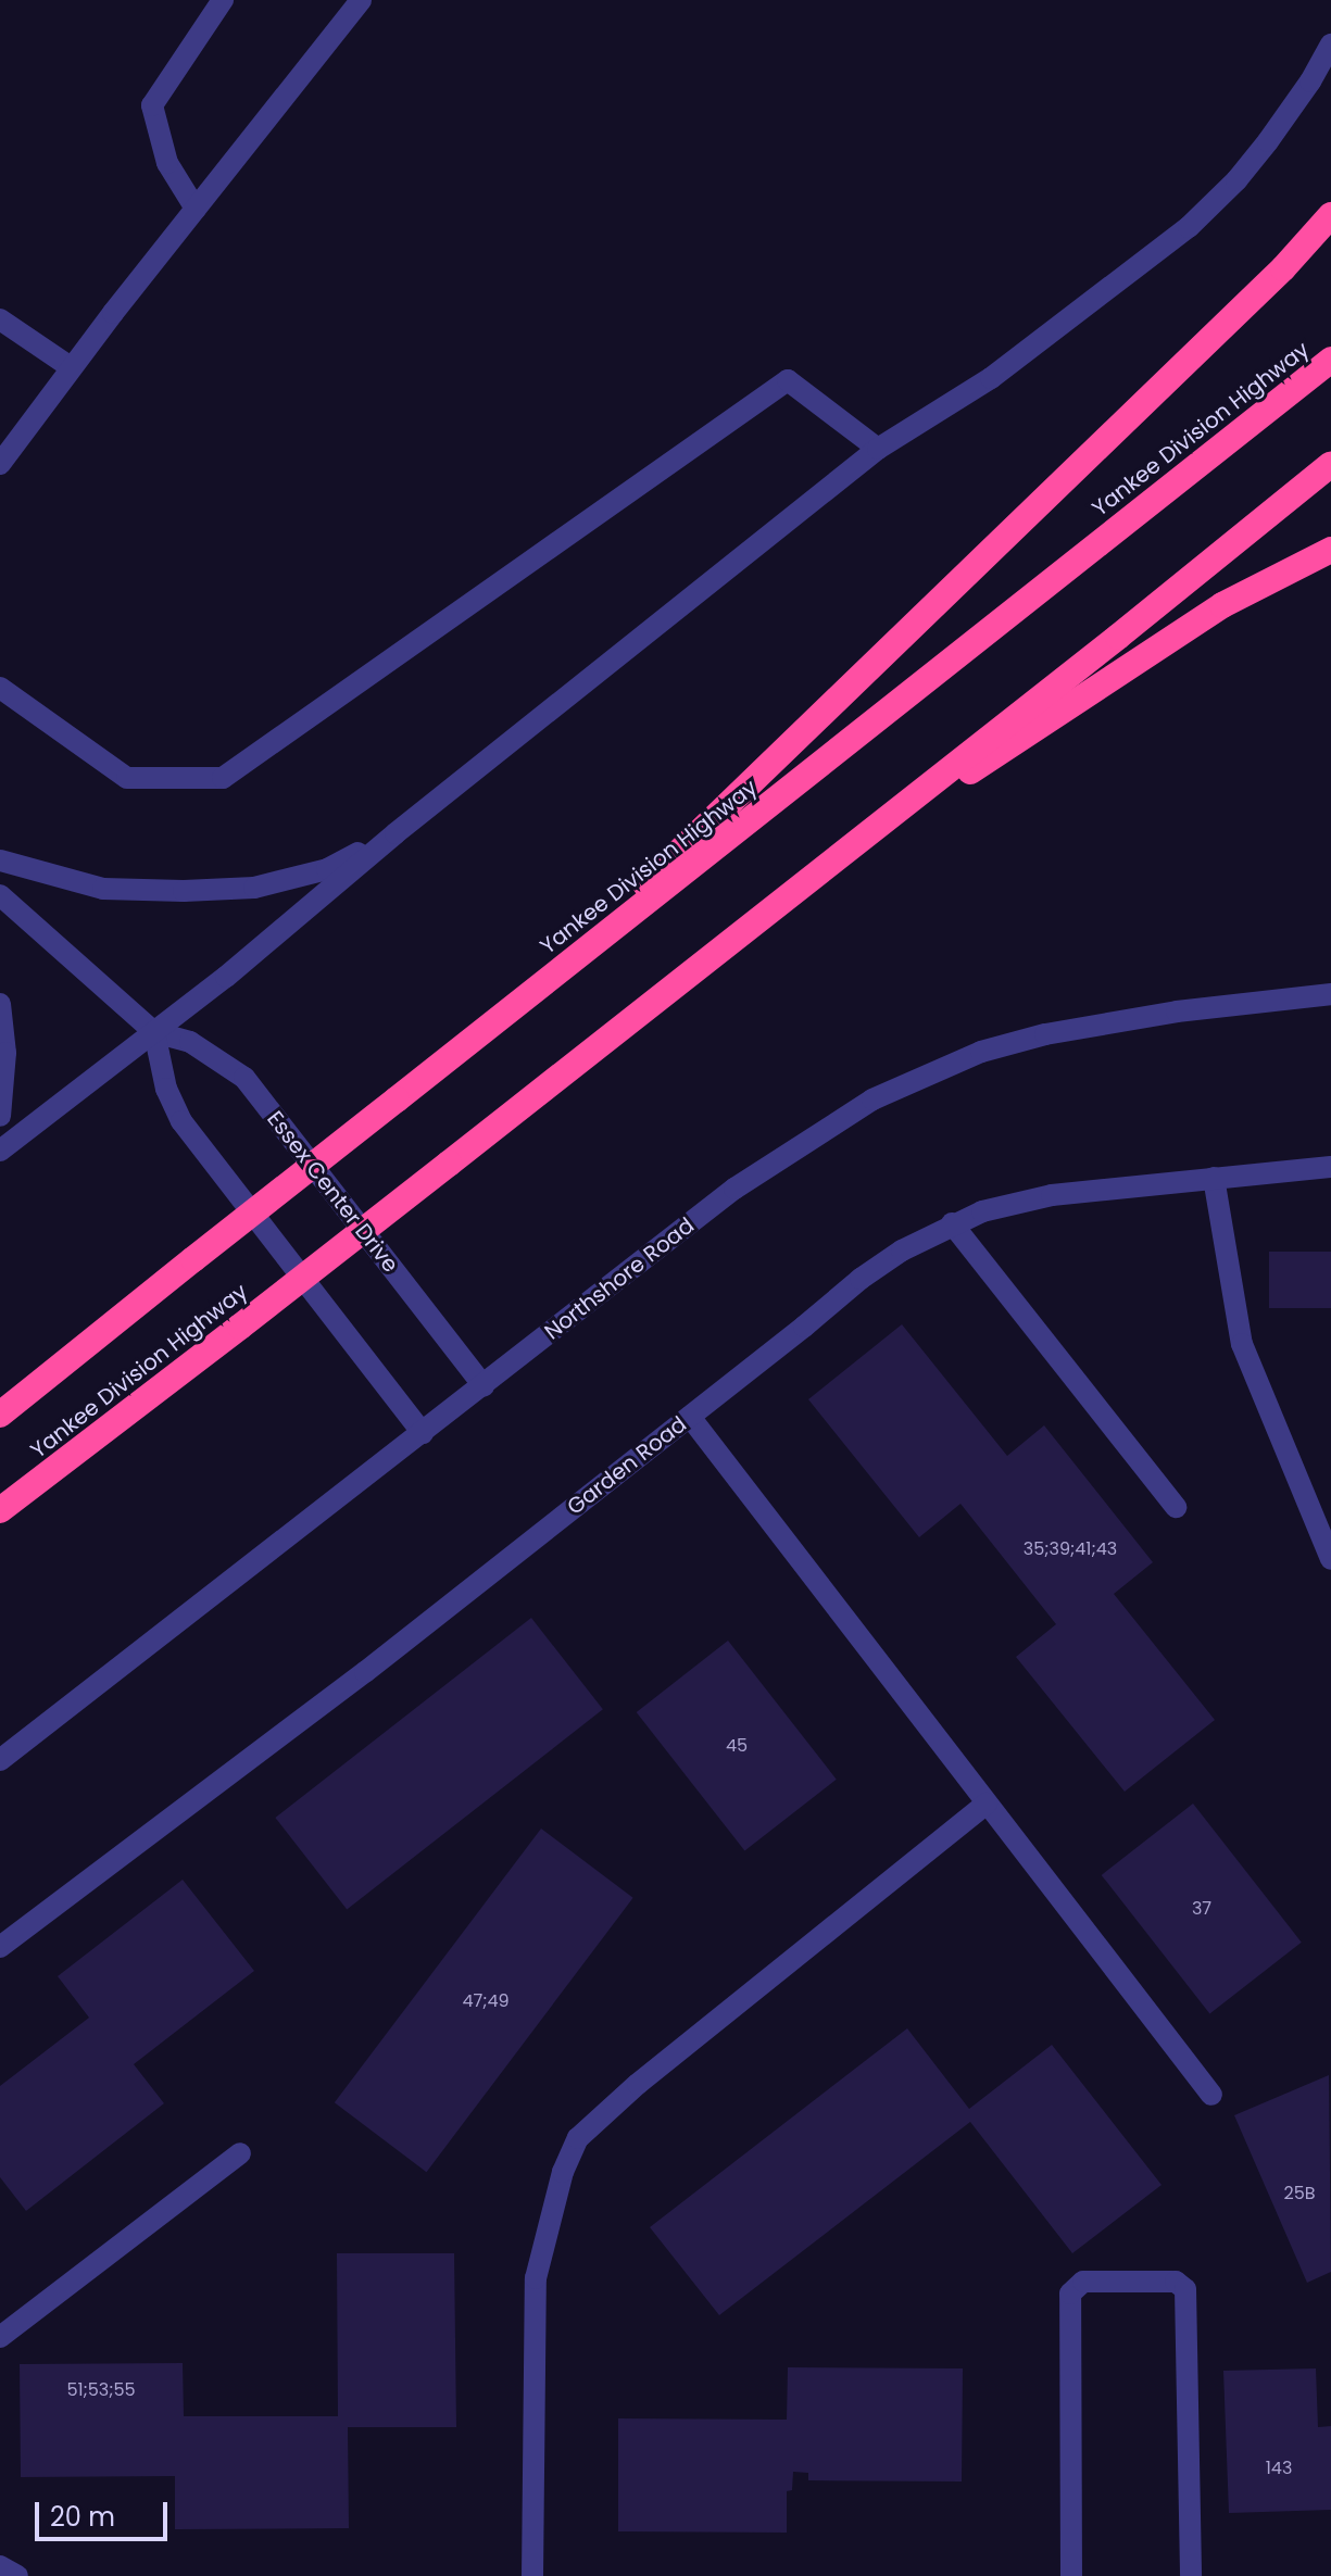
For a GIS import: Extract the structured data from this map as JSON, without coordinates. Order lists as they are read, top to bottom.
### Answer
{
  "streets": {
    "highway": ["Yankee Division Highway"],
    "street": ["Essex Center Drive", "Northshore Road", "Garden Road"]
  },
  "crossings": [
    ["Essex Center Drive", "Northshore Road"]
  ],
  "house_numbers": [
    "35;39;41;43",
    "45",
    "37",
    "47;49",
    "25B",
    "51;53;55",
    "143"
  ],
  "scale_bar": "20 m"
}
